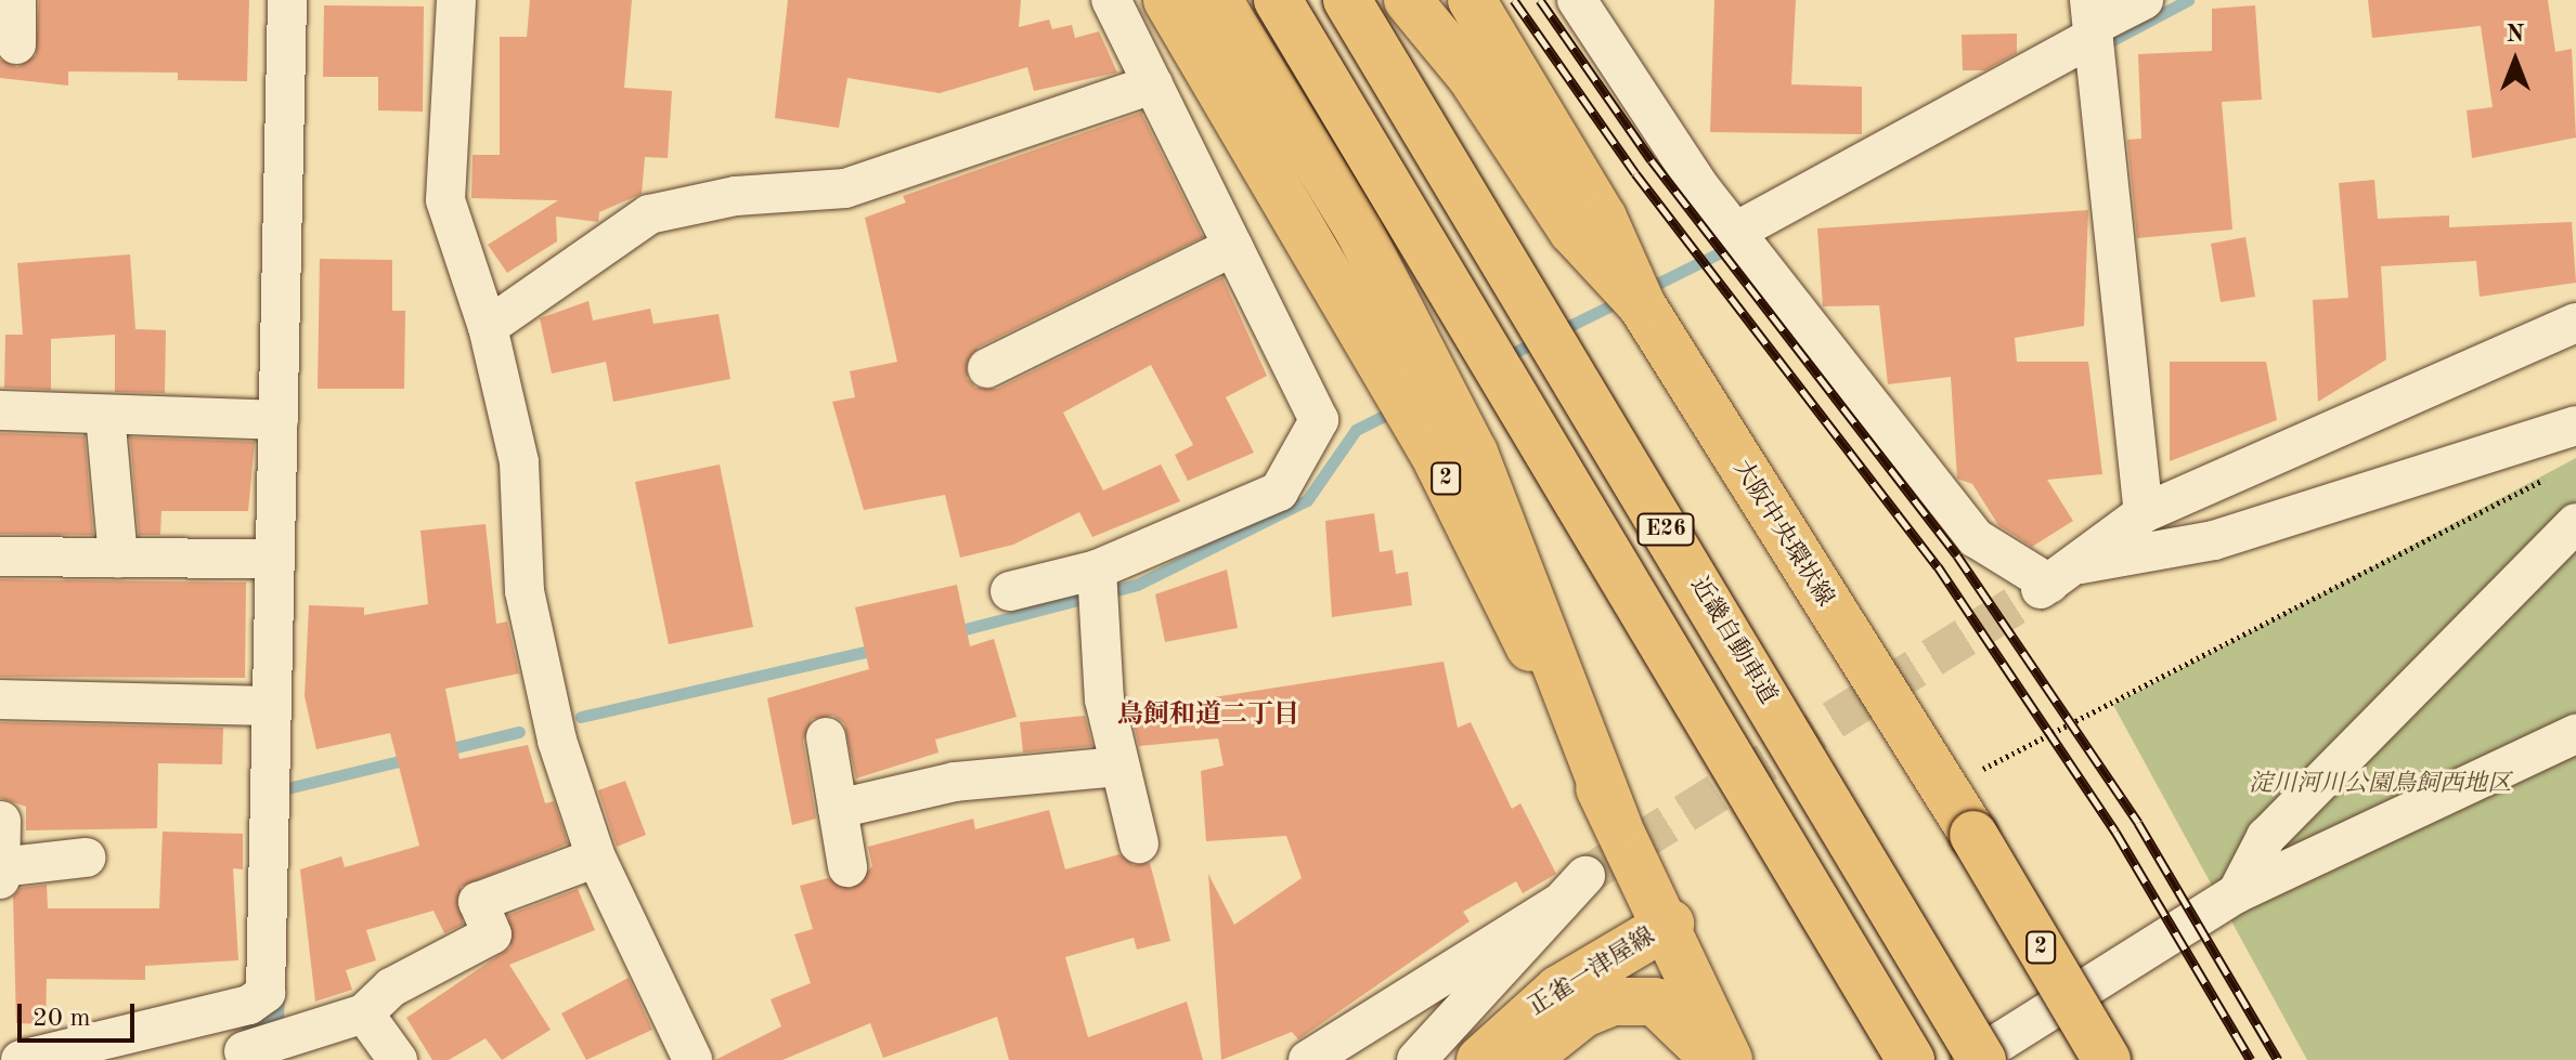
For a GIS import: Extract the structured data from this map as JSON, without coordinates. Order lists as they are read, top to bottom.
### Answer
{
  "streets": {
    "main road": [
      "2",
      "E26",
      "大阪中央環状線",
      "近畿自動車道",
      "正雀一津屋線"
    ]
  },
  "crossings": [
    ["2", "正雀一津屋線"]
  ],
  "districts": ["鳥飼和道二丁目"],
  "parks": ["淀川河川公園鳥飼西地区"],
  "scale_bar": "20 m",
  "north": "top"
}
